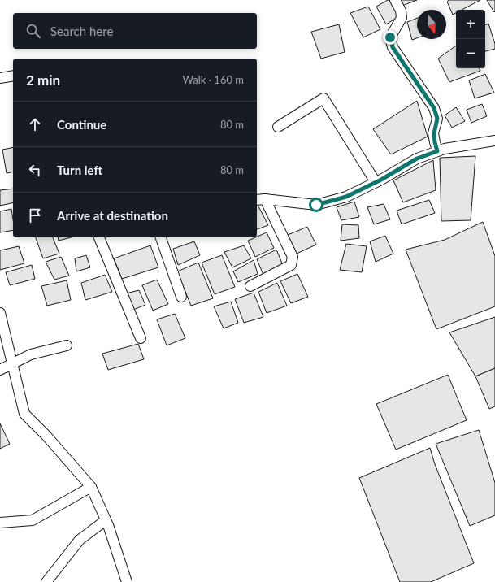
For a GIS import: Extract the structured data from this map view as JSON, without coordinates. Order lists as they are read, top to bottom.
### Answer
{
  "north": "bottom",
  "page": {
    "map_buttons": ["+", "−"],
    "search": "Search here",
    "heading": ["2 min", "Walk · 160 m"],
    "list": [
      ["Continue", "80 m"],
      ["Turn left", "80 m"],
      "Arrive at destination"
    ]
  }
}
